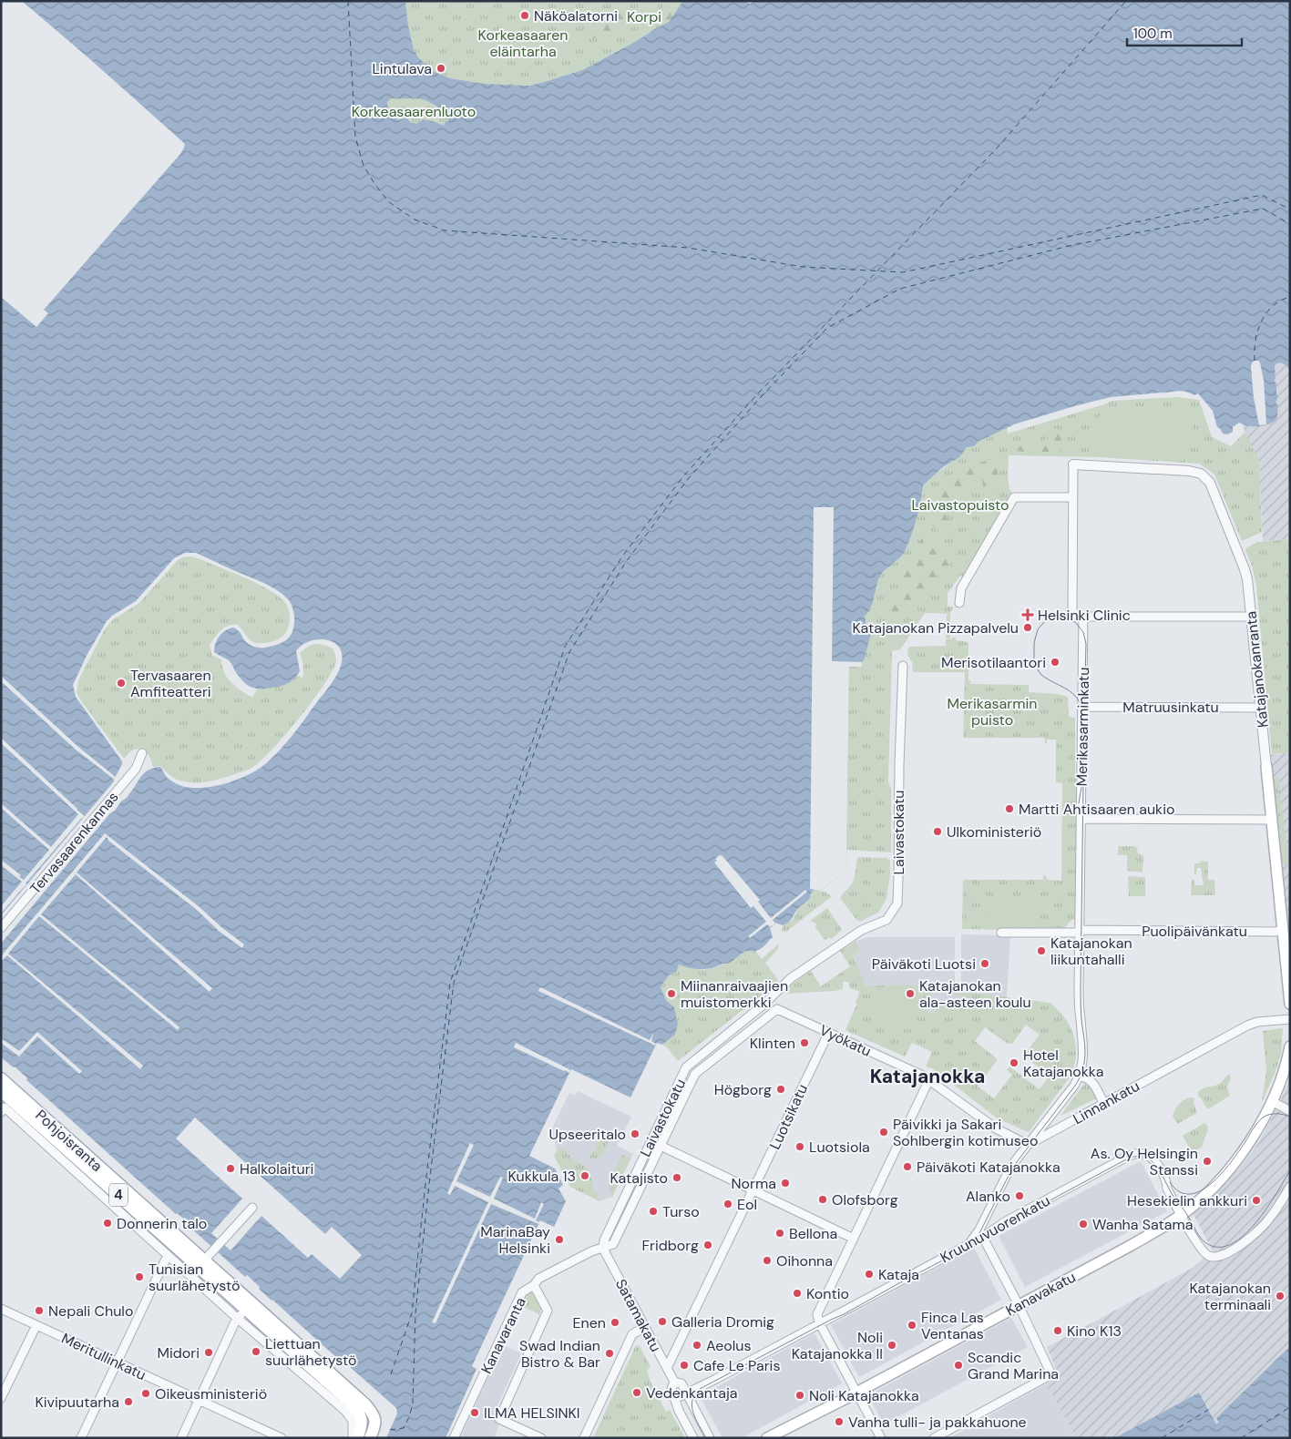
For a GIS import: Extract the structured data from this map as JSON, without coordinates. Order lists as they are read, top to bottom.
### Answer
{
  "streets": {
    "main road": [
      "Katajanokanranta",
      "Pohjoisranta",
      "4",
      "Kanavakatu"
    ],
    "street": [
      "Matruusinkatu",
      "Merikasarminkatu",
      "Laivastokatu",
      "Tervasaarenkannas",
      "Puolipäivänkatu",
      "Vyökatu",
      "Linnankatu",
      "Luotsikatu",
      "Kruunuvuorenkatu",
      "Satamakatu",
      "Kanavaranta",
      "Meritullinkatu"
    ]
  },
  "crossings": [
    ["Katajanokanranta", "Matruusinkatu"],
    ["Katajanokanranta", "Puolipäivänkatu"],
    ["Matruusinkatu", "Merikasarminkatu"],
    ["Merikasarminkatu", "Puolipäivänkatu"],
    ["Merikasarminkatu", "Vyökatu"],
    ["Merikasarminkatu", "Linnankatu"],
    ["Laivastokatu", "Vyökatu"],
    ["Laivastokatu", "Satamakatu"],
    ["Laivastokatu", "Kanavaranta"],
    ["Vyökatu", "Linnankatu"],
    ["Vyökatu", "Luotsikatu"],
    ["Linnankatu", "Kruunuvuorenkatu"],
    ["Luotsikatu", "Satamakatu"],
    ["Pohjoisranta", "4"],
    ["Kruunuvuorenkatu", "Kanavakatu"],
    ["Kruunuvuorenkatu", "Satamakatu"],
    ["Satamakatu", "Kanavaranta"]
  ],
  "districts": ["Katajanokka"],
  "parks": [
    "Korpi",
    "Korkeasaaren eläintarha",
    "Korkeasaarenluoto",
    "Laivastopuisto",
    "Merikasarmin puisto"
  ],
  "places": {
    "other": [
      "Näköalatorni",
      "Lintulava",
      "Katajanokan Pizzapalvelu",
      "Merisotilaantori",
      "Tervasaaren Amfiteatteri",
      "Martti Ahtisaaren aukio",
      "Ulkoministeriö",
      "Katajanokan liikuntahalli",
      "Päiväkoti Luotsi",
      "Miinanraivaajien muistomerkki",
      "Katajanokan ala-asteen koulu",
      "Klinten",
      "Hotel Katajanokka",
      "Högborg",
      "Päivikki ja Sakari Sohlbergin kotimuseo",
      "Upseeritalo",
      "Luotsiola",
      "As. Oy Helsingin Stanssi",
      "Päiväkoti Katajanokka",
      "Halkolaituri",
      "Kukkula 13",
      "Katajisto",
      "Norma",
      "Alanko",
      "Olofsborg",
      "Hesekielin ankkuri",
      "Eol",
      "Turso",
      "Donnerin talo",
      "Wanha Satama",
      "Bellona",
      "MarinaBay Helsinki",
      "Fridborg",
      "Oihonna",
      "Kataja",
      "Tunisian suurlähetystö",
      "Kontio",
      "Katajanokan terminaali",
      "Nepali Chulo",
      "Galleria Dromig",
      "Enen",
      "Finca Las Ventanas",
      "Kino K13",
      "Aeolus",
      "Noli Katajanokka II",
      "Liettuan suurlähetystö",
      "Midori",
      "Swad Indian Bistro & Bar",
      "Cafe Le Paris",
      "Scandic Grand Marina",
      "Vedenkantaja",
      "Oikeusministeriö",
      "Noli Katajanokka",
      "Kivipuutarha",
      "ILMA HELSINKI",
      "Vanha tulli- ja pakkahuone"
    ],
    "health": ["Helsinki Clinic"]
  },
  "scale_bar": "100 m"
}
